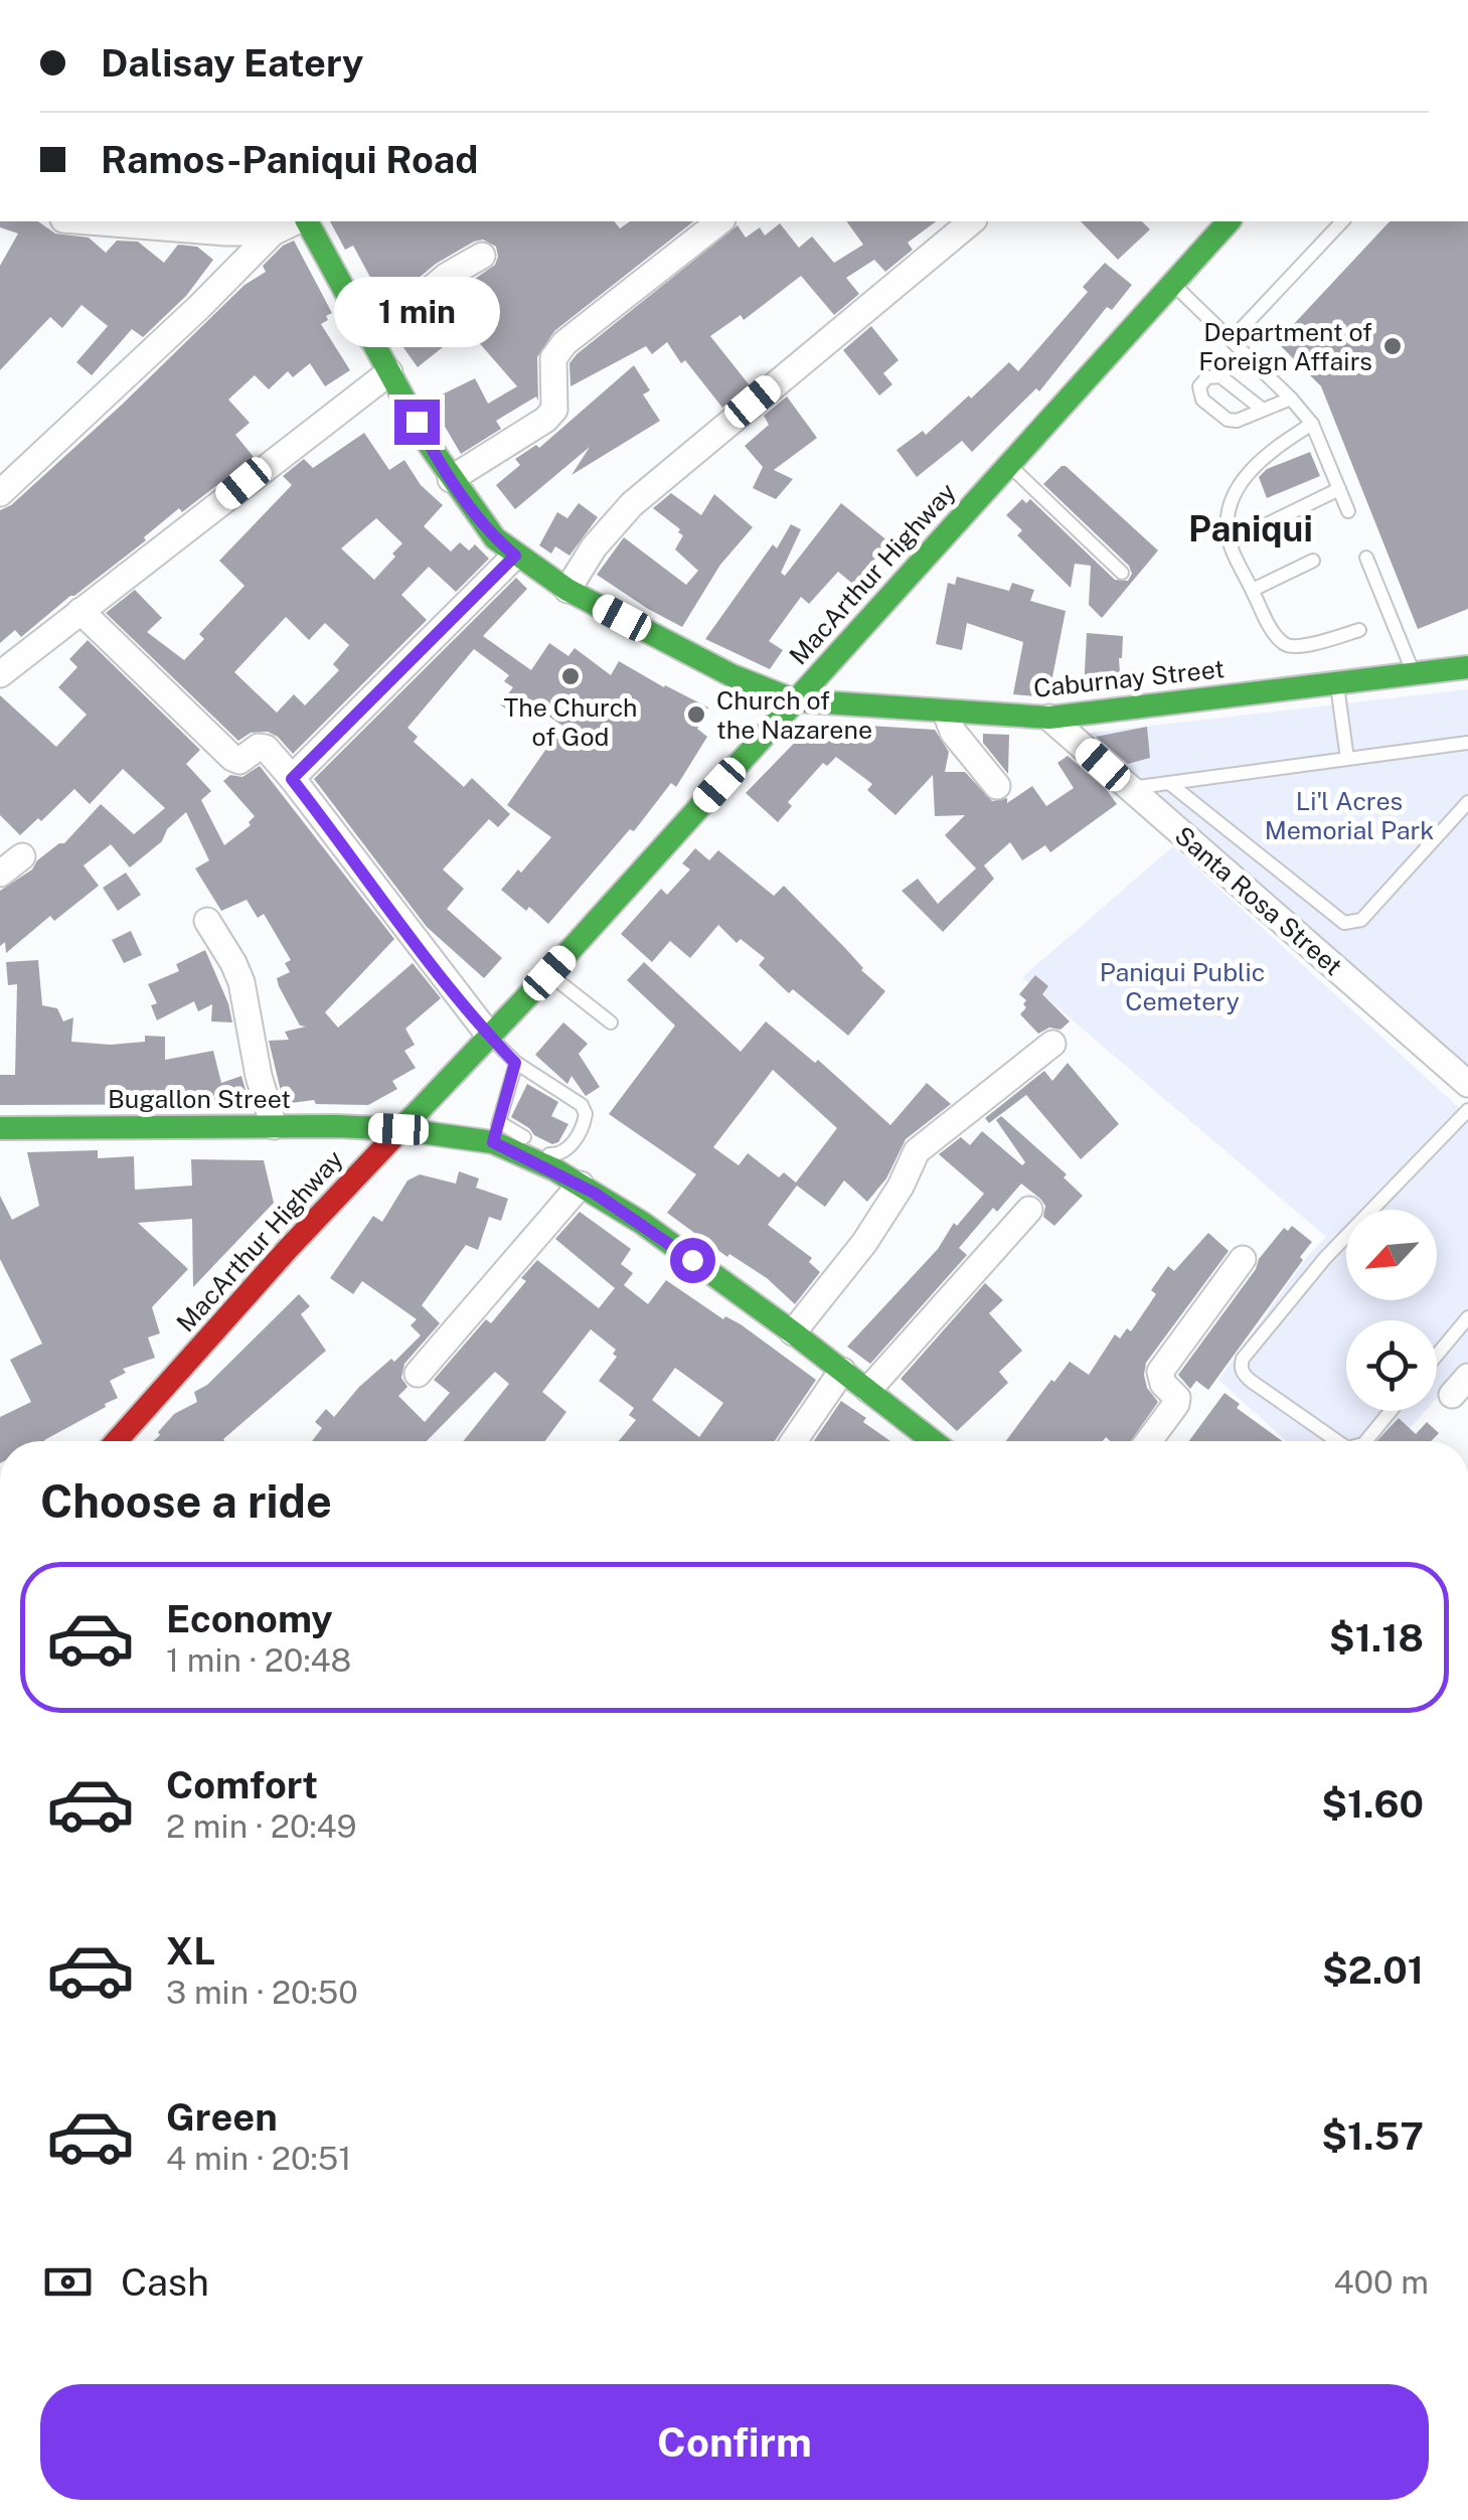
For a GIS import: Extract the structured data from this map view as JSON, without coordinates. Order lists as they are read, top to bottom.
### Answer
{
  "streets": {
    "main road": ["MacArthur Highway", "Caburnay Street", "Bugallon Street"],
    "street": ["Santa Rosa Street"]
  },
  "crossings": [
    ["MacArthur Highway", "Caburnay Street"],
    ["MacArthur Highway", "Bugallon Street"],
    ["Caburnay Street", "Santa Rosa Street"]
  ],
  "districts": ["Paniqui"],
  "parks": ["Li'l Acres Memorial Park", "Paniqui Public Cemetery"],
  "places": ["Department of Foreign Affairs", "The Church of God", "Church of the Nazarene"],
  "north": "bottom left",
  "page": {
    "banner": ["Dalisay Eatery", "Ramos-Paniqui Road"],
    "bubble": "1 min",
    "heading": "Choose a ride",
    "list": [
      {
        "name": "Economy",
        "note": "1 min · 20:48",
        "value": "$1.18"
      },
      {
        "name": "Comfort",
        "note": "2 min · 20:49",
        "value": "$1.60"
      },
      {
        "name": "XL",
        "note": "3 min · 20:50",
        "value": "$2.01"
      },
      {
        "name": "Green",
        "note": "4 min · 20:51",
        "value": "$1.57"
      }
    ],
    "pay": ["Cash", "400 m"],
    "buttons": "Confirm"
  }
}
